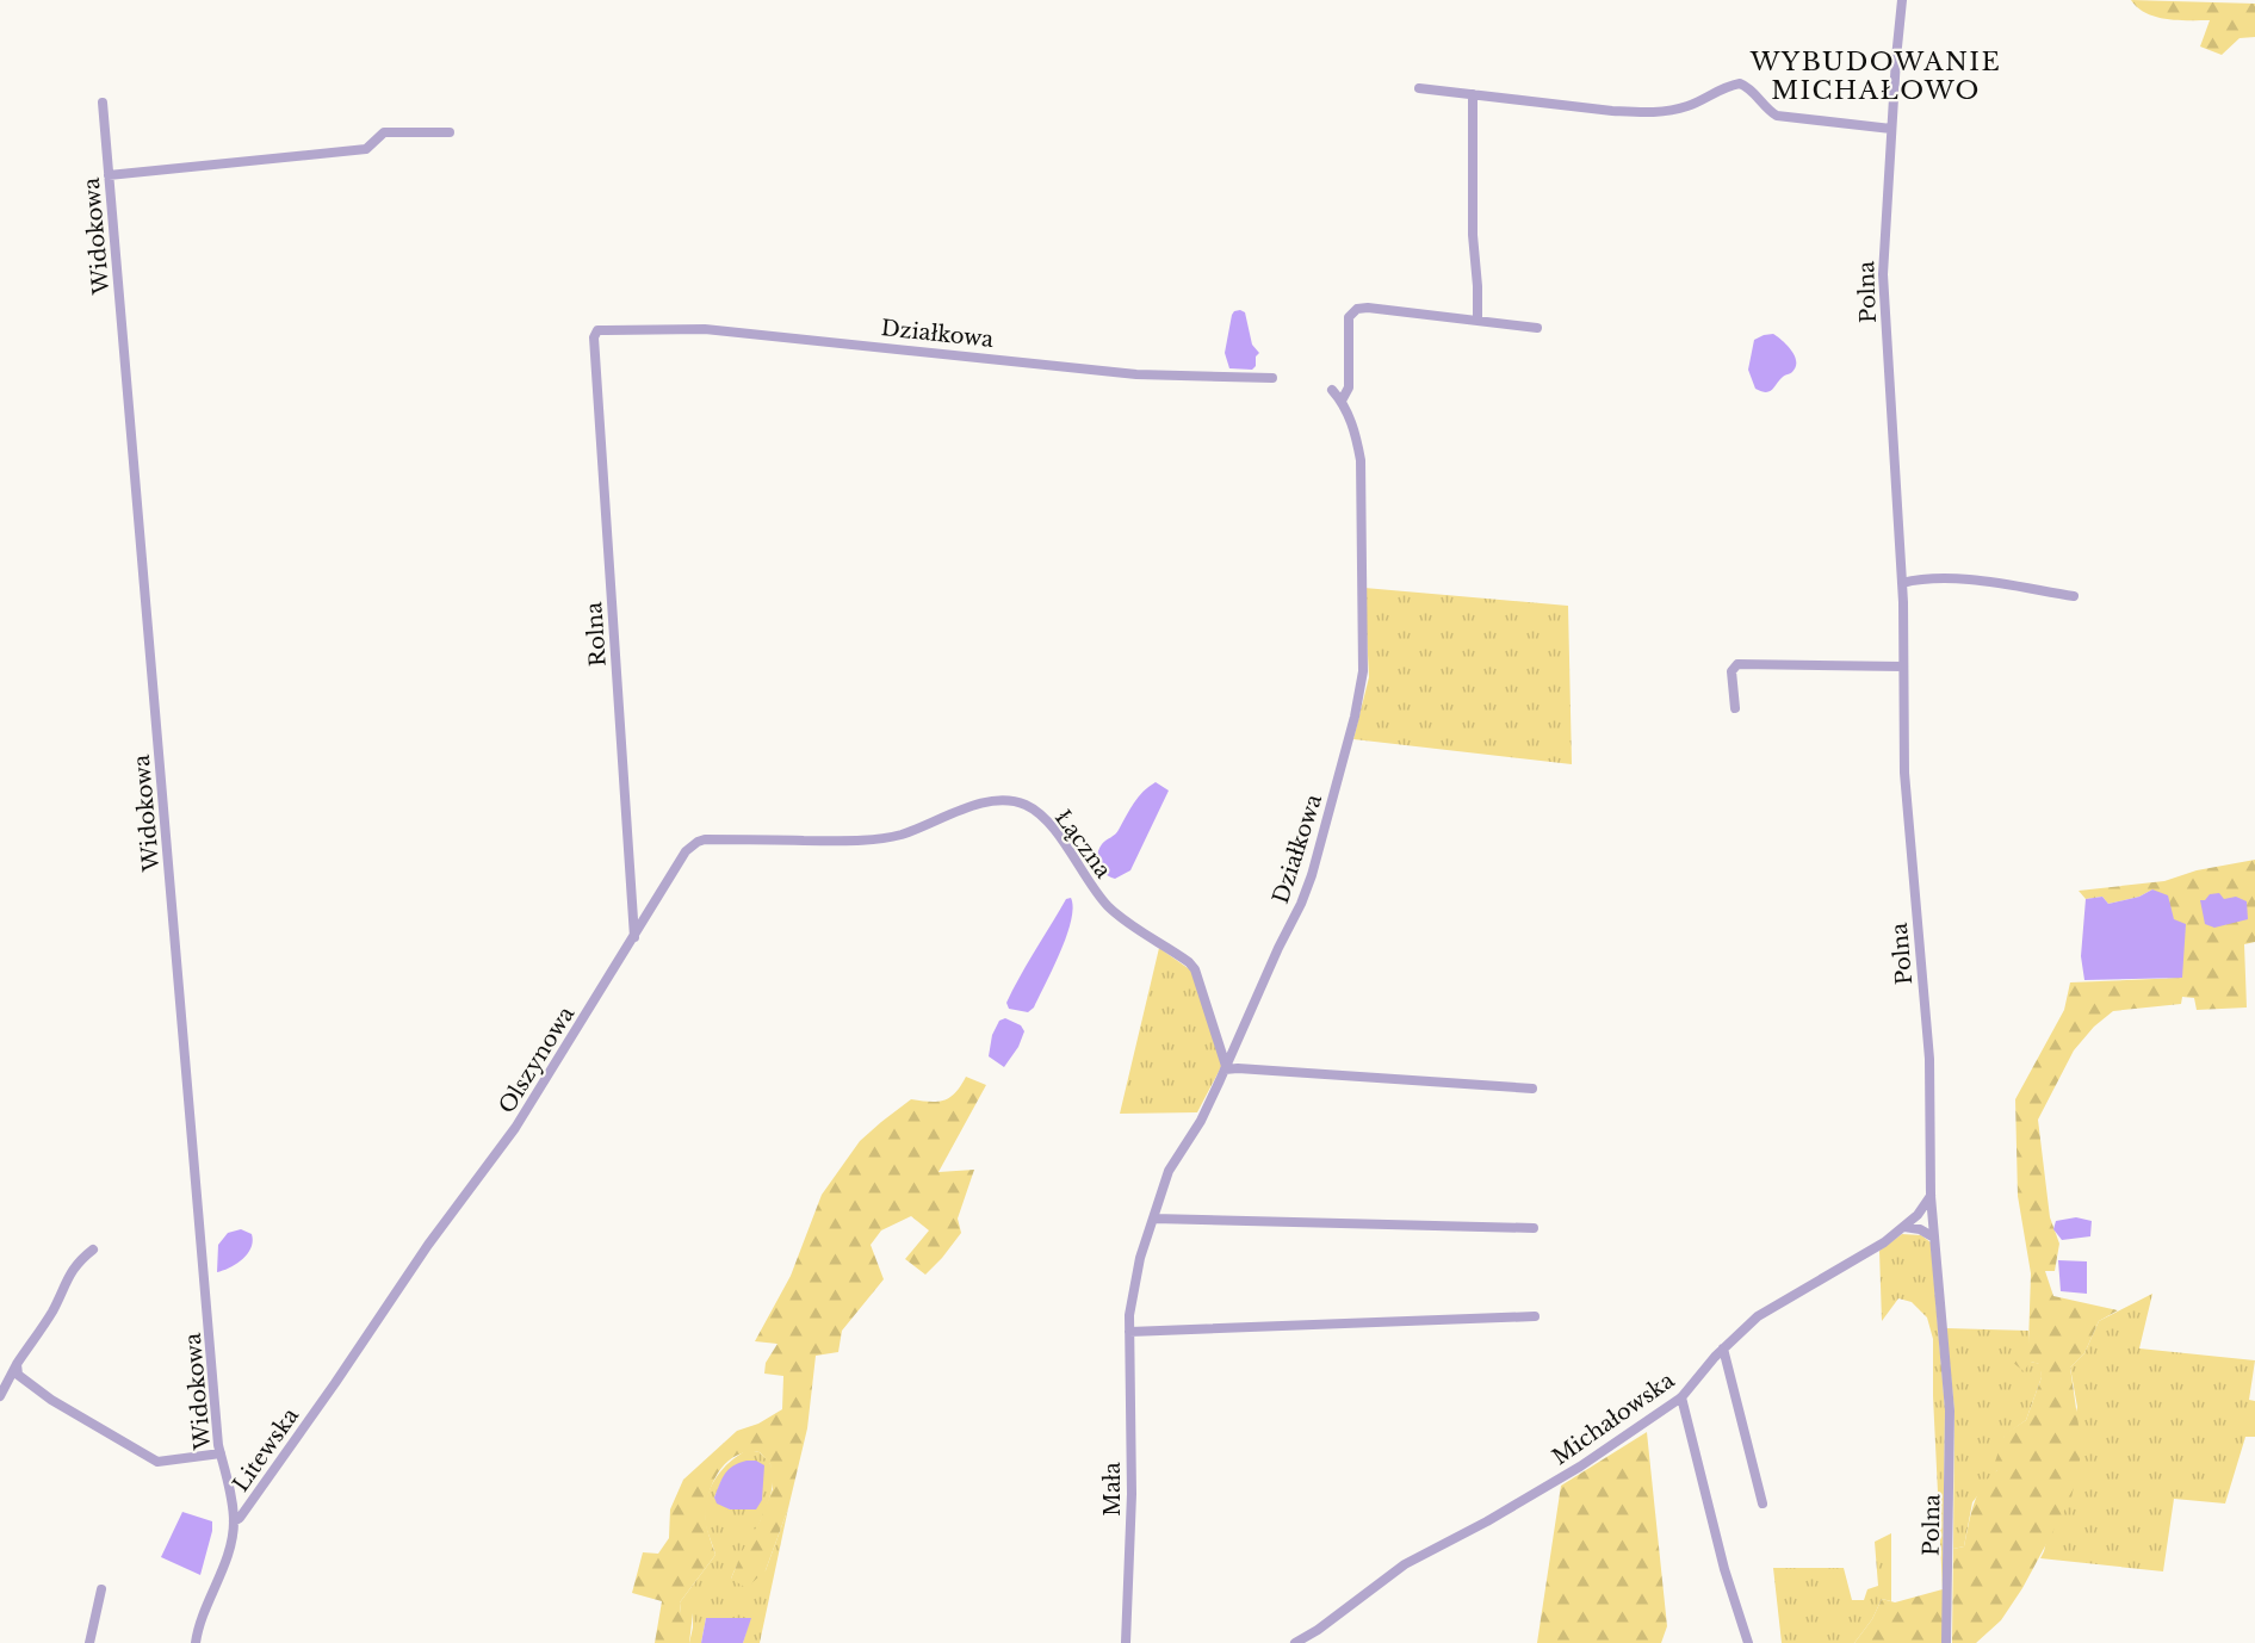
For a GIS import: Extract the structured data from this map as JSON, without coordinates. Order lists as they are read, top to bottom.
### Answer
{
  "streets": {
    "street": [
      "Widokowa",
      "Polna",
      "Działkowa",
      "Rolna",
      "Łączna",
      "Olszynowa",
      "Michałowska",
      "Litewska",
      "Mała"
    ]
  },
  "crossings": [
    ["Widokowa", "Litewska"],
    ["Polna", "Michałowska"],
    ["Działkowa", "Rolna"],
    ["Działkowa", "Łączna"],
    ["Działkowa", "Mała"],
    ["Rolna", "Olszynowa"],
    ["Łączna", "Olszynowa"],
    ["Olszynowa", "Litewska"]
  ],
  "districts": ["WYBUDOWANIE MICHAŁOWO"]
}
